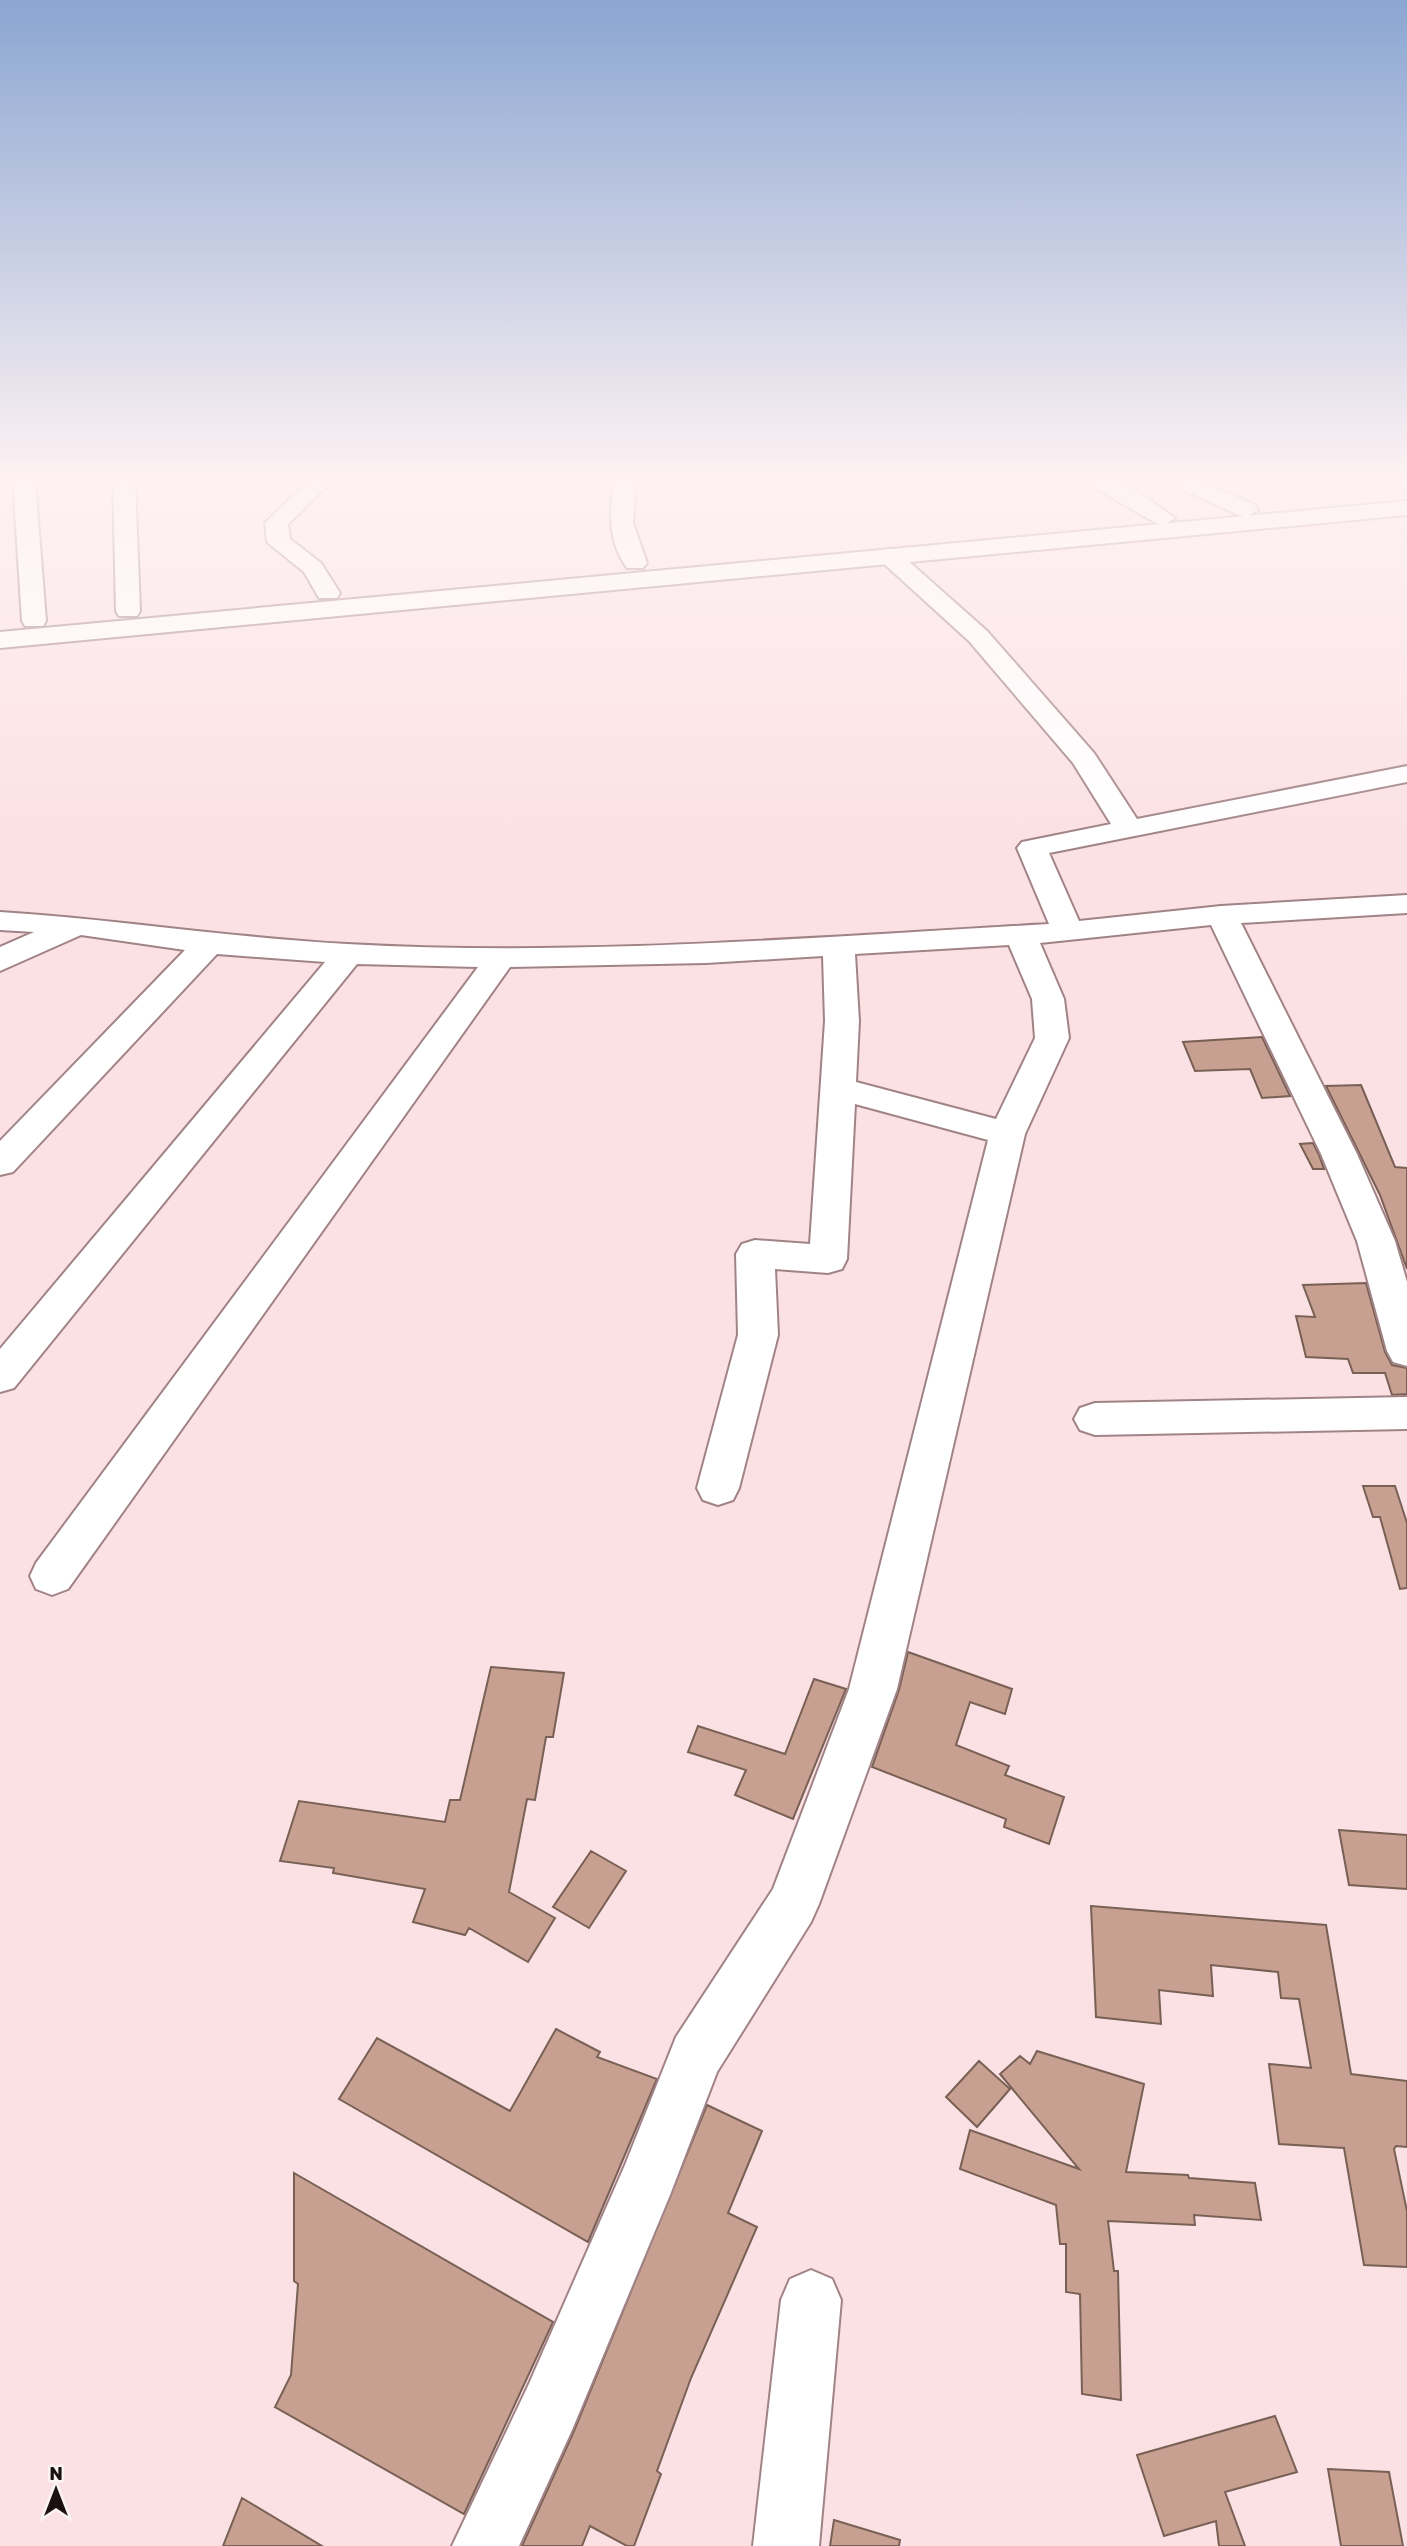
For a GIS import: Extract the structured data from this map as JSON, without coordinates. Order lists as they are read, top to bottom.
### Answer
{
  "north": "top"
}
